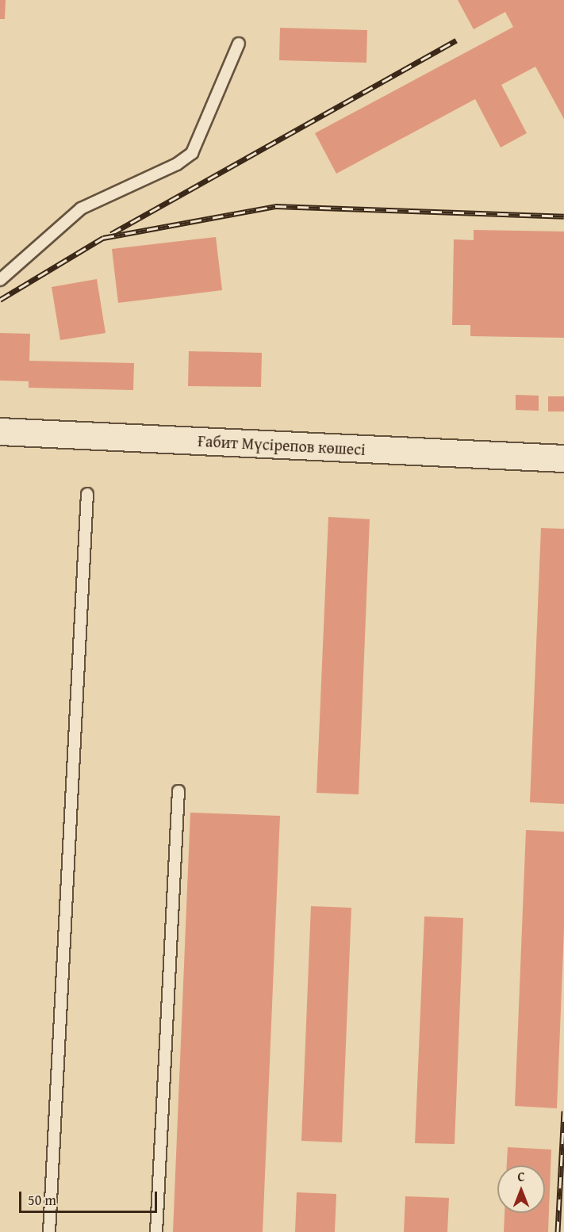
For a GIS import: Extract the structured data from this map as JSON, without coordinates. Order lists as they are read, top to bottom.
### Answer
{
  "streets": {
    "main road": ["Ғабит Мүсірепов көшесі"]
  },
  "scale_bar": "50 m",
  "north": "top"
}
